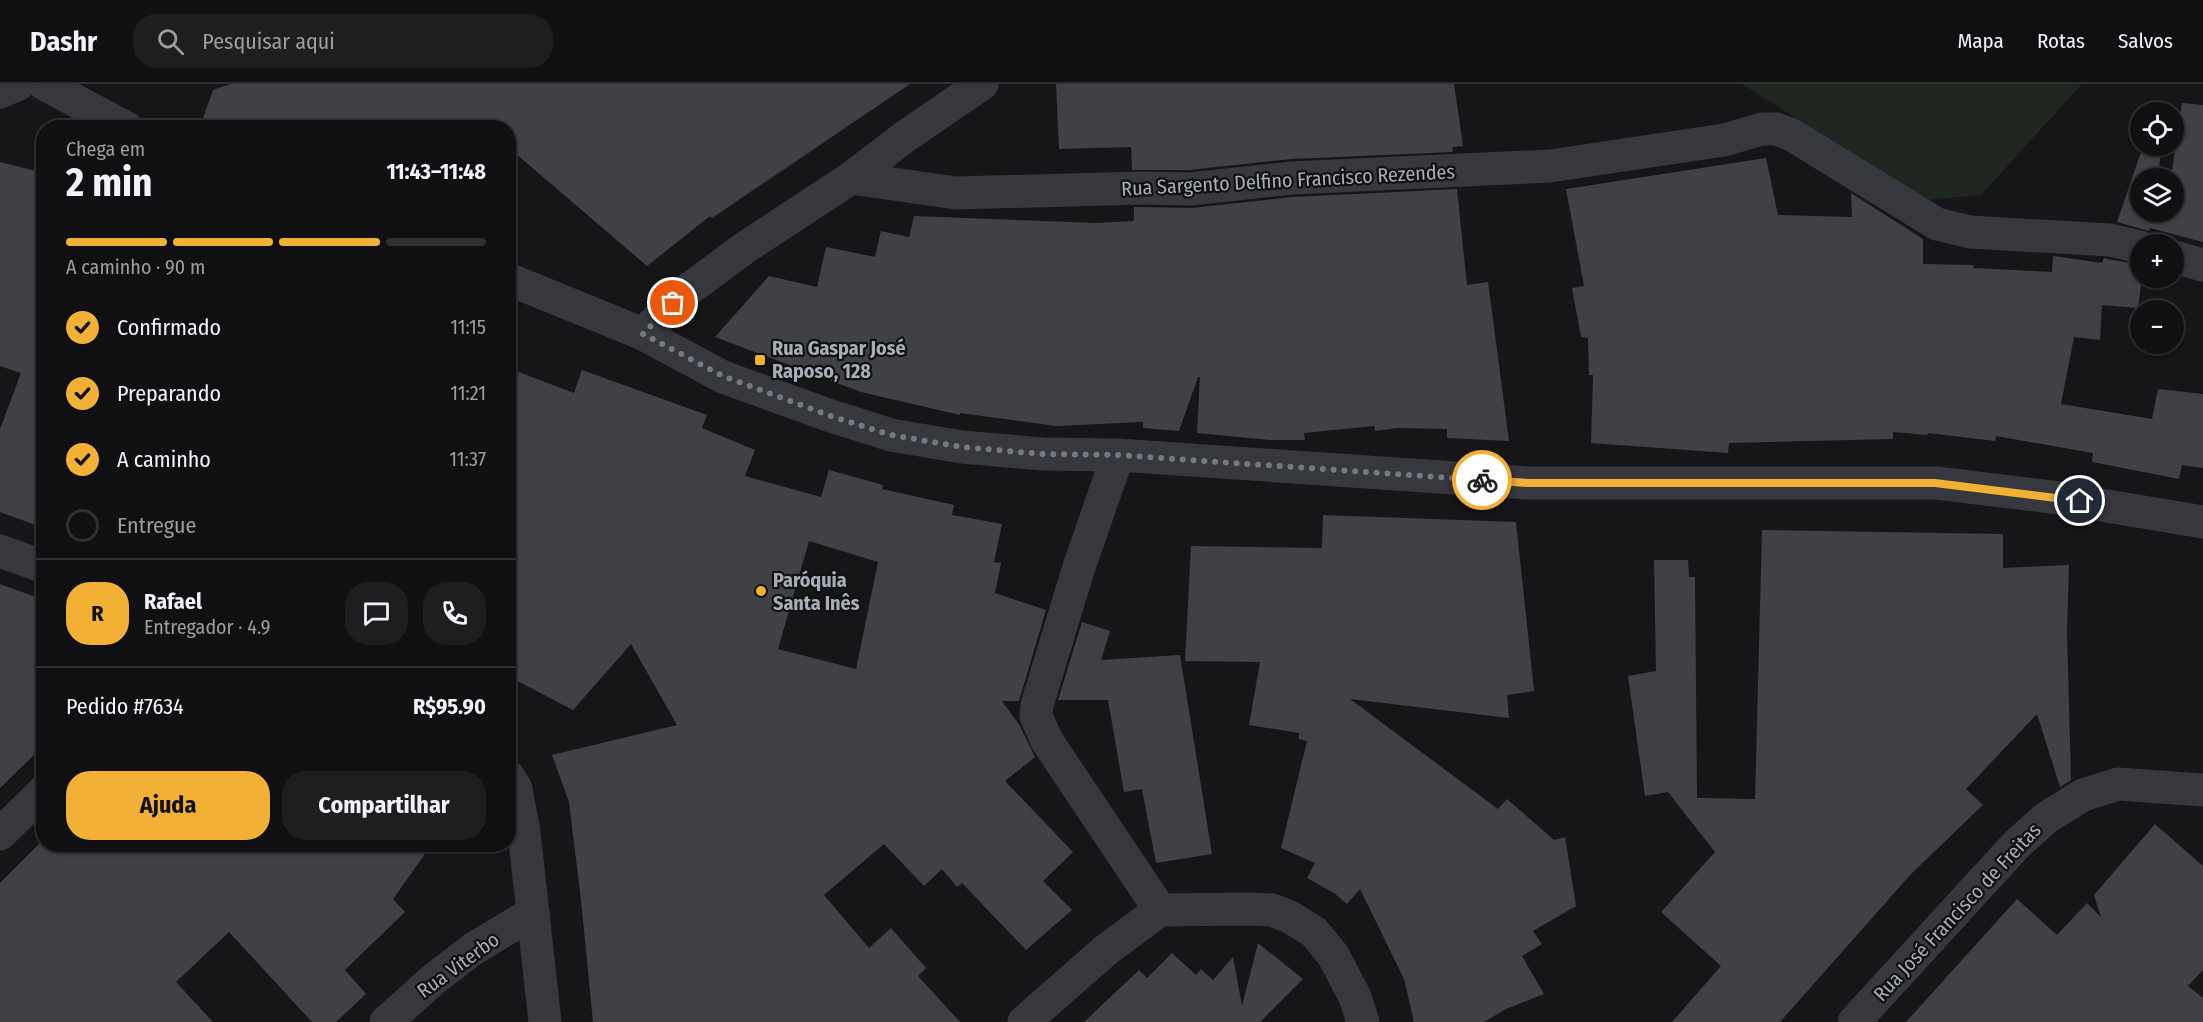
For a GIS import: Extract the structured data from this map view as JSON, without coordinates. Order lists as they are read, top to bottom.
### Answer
{
  "streets": {
    "street": ["Rua Sargento Delfino Francisco Rezendes", "Rua José Francisco de Freitas", "Rua Viterbo"]
  },
  "places": {
    "transit": ["Rua Gaspar José Raposo, 128"],
    "other": ["Paróquia Santa Inês"]
  },
  "page": {
    "header": "Dashr",
    "search": "Pesquisar aqui",
    "nav": ["Mapa", "Rotas", "Salvos"],
    "map_buttons": ["+", "−"],
    "heading": ["2 min", "Chega em", "11:43–11:48"],
    "panel": [
      "Rafael",
      "Entregador · 4.9",
      "Pedido #7634",
      "R$95.90"
    ],
    "bar": "A caminho · 90 m",
    "list": [
      ["Confirmado", "11:15"],
      ["Preparando", "11:21"],
      ["A caminho", "11:37"],
      "Entregue"
    ],
    "round": "R",
    "buttons": ["Ajuda", "Compartilhar"]
  }
}
